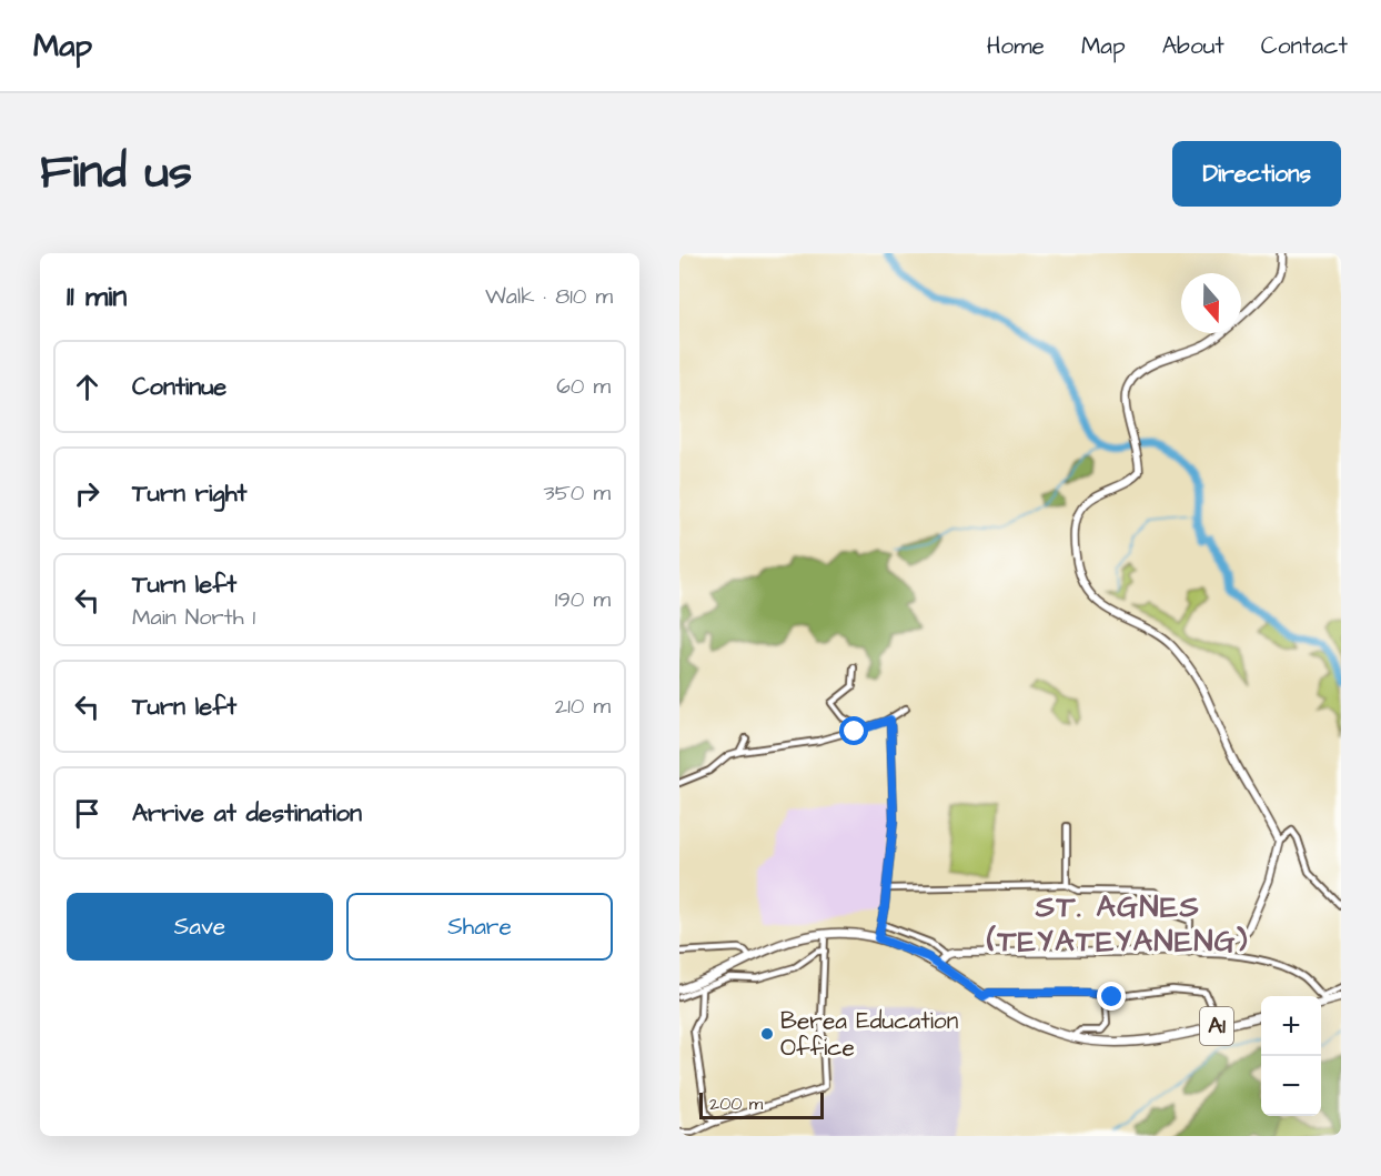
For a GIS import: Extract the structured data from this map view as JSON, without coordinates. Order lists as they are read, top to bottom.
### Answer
{
  "streets": {
    "main road": ["A1"]
  },
  "districts": ["ST. AGNES (TEYATEYANENG)"],
  "places": ["Berea Education Office"],
  "scale_bar": "200 m",
  "north": "bottom",
  "page": {
    "header": "Map",
    "nav": [
      "Home",
      "Map",
      "About",
      "Contact"
    ],
    "title": "Find us",
    "buttons": [
      "Directions",
      ["Save", "Share"]
    ],
    "heading": ["11 min", "Walk · 810 m"],
    "list": [
      ["Continue", "60 m"],
      ["Turn right", "350 m"],
      ["Turn left", "Main North 1", "190 m"],
      ["Turn left", "210 m"],
      "Arrive at destination"
    ],
    "map_buttons": ["+", "−"],
    "scale": "200 m"
  }
}
